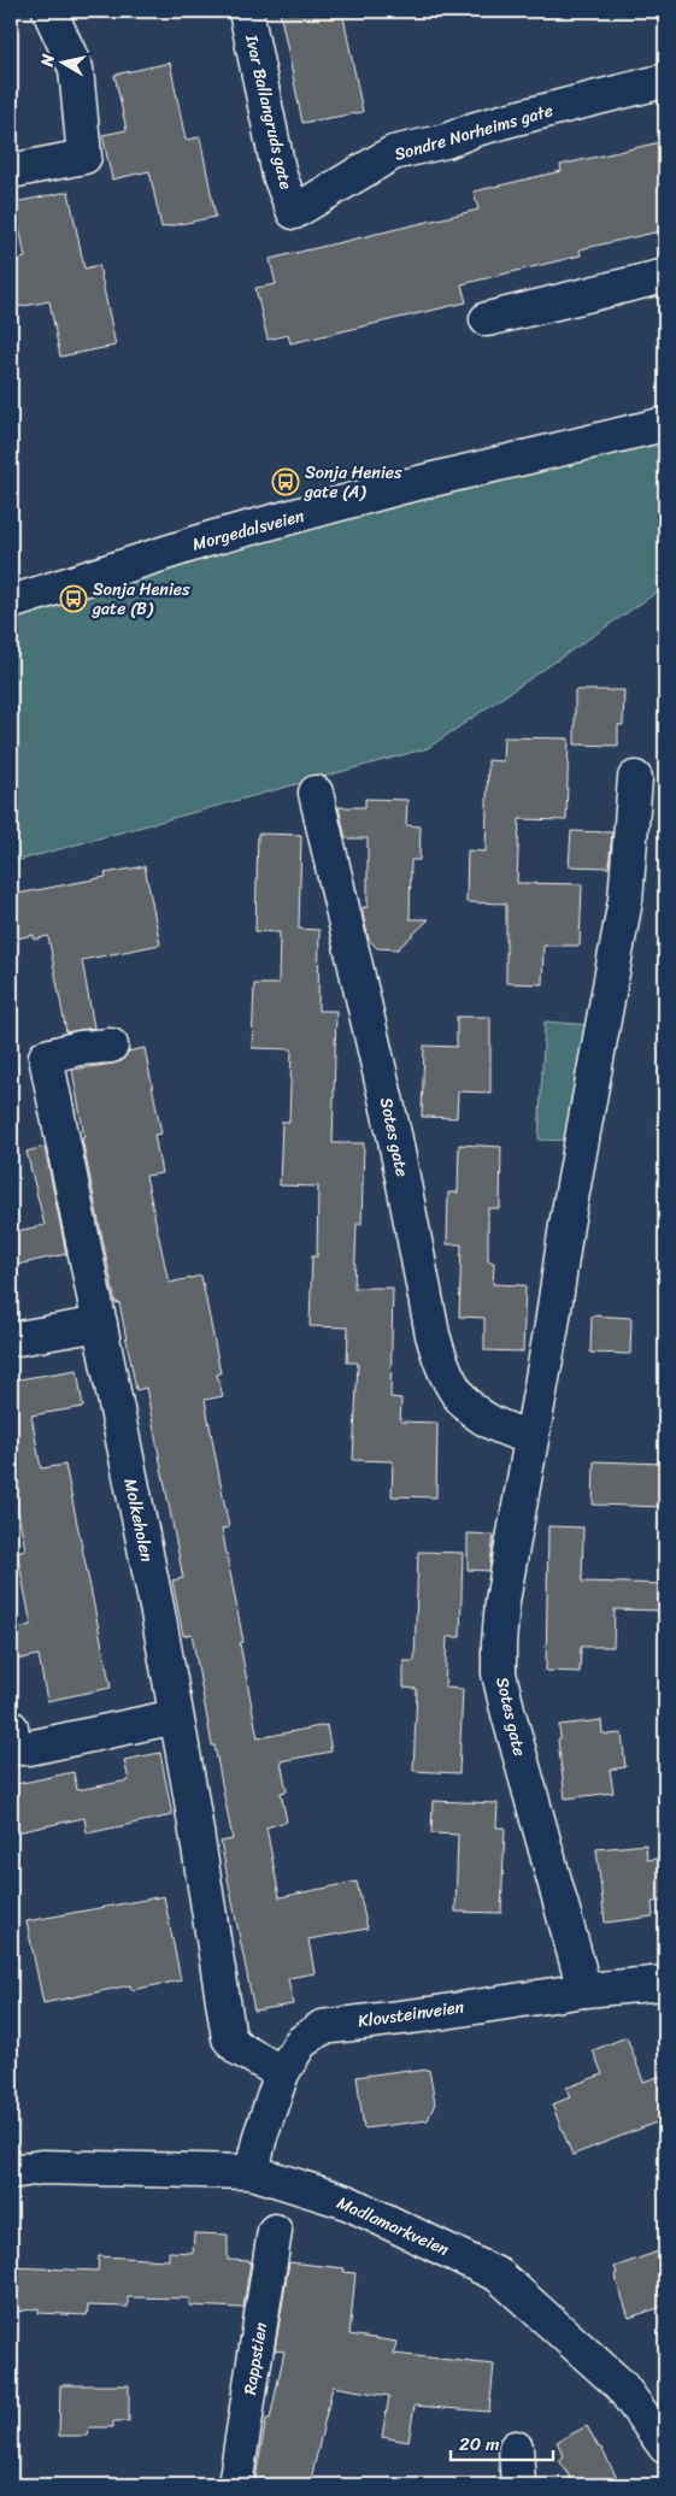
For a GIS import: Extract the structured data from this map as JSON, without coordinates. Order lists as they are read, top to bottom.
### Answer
{
  "streets": {
    "street": [
      "Ivar Ballangruds gate",
      "Sondre Norheims gate",
      "Morgedalsveien",
      "Sotes gate",
      "Molkeholen",
      "Klovsteinveien",
      "Madlamarkveien",
      "Rappstien"
    ]
  },
  "crossings": [
    ["Ivar Ballangruds gate", "Sondre Norheims gate"],
    ["Sotes gate", "Klovsteinveien"],
    ["Molkeholen", "Klovsteinveien"],
    ["Klovsteinveien", "Madlamarkveien"]
  ],
  "places": {
    "bus stop": ["Sonja Henies gate (A)", "Sonja Henies gate (B)"]
  },
  "scale_bar": "20 m",
  "north": "left"
}
